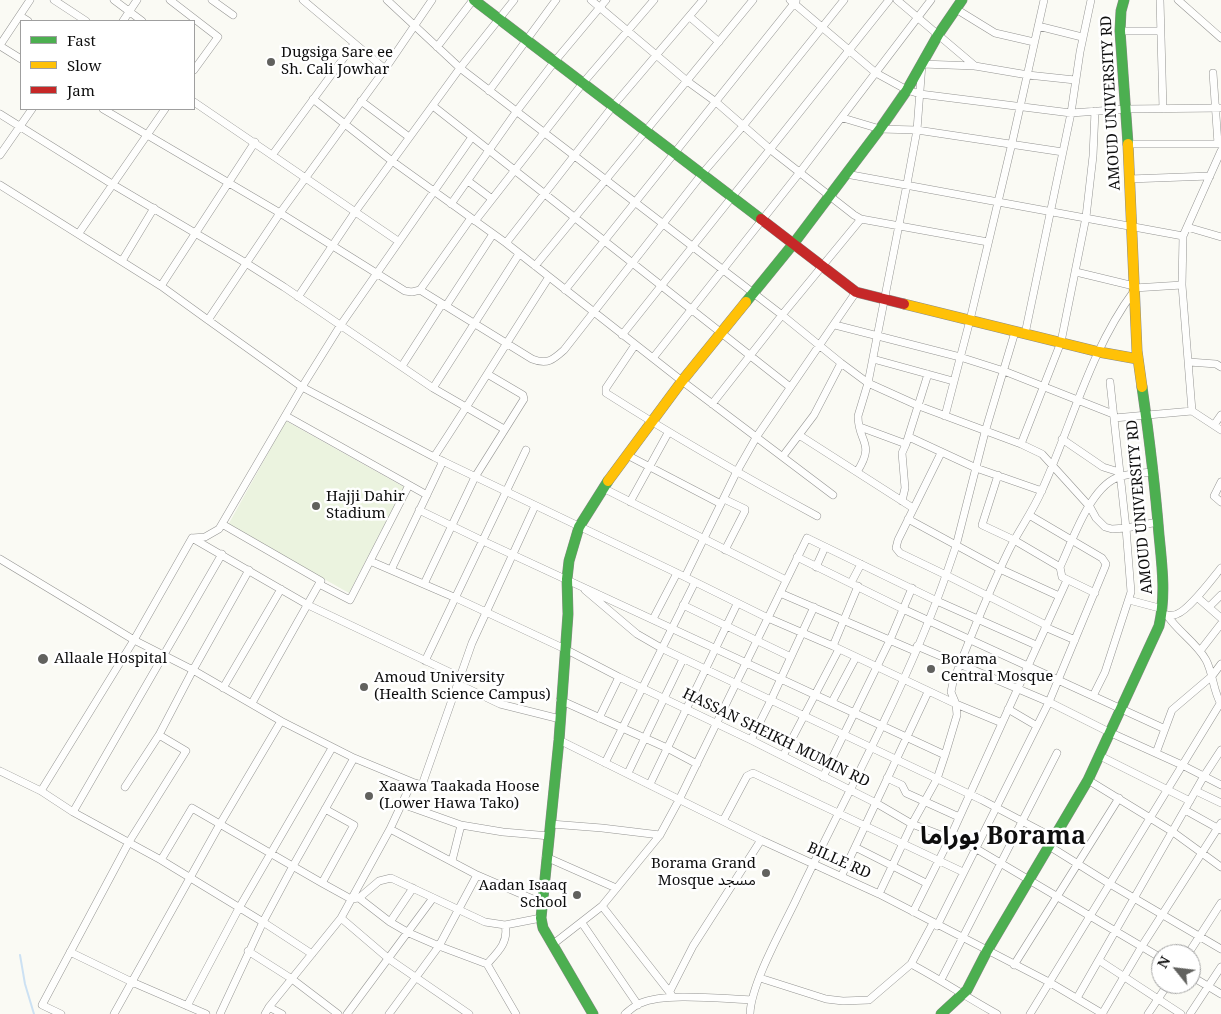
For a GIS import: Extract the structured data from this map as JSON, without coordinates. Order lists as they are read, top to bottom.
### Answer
{
  "streets": {
    "street": ["AMOUD UNIVERSITY RD", "HASSAN SHEIKH MUMIN RD", "BILLE RD"]
  },
  "crossings": [
    ["AMOUD UNIVERSITY RD", "HASSAN SHEIKH MUMIN RD"],
    ["AMOUD UNIVERSITY RD", "BILLE RD"]
  ],
  "districts": ["بوراما Borama"],
  "places": [
    "Dugsiga Sare ee Sh. Cali Jowhar",
    "Hajji Dahir Stadium",
    "Allaale Hospital",
    "Borama Central Mosque",
    "Amoud University (Health Science Campus)",
    "Xaawa Taakada Hoose (Lower Hawa Tako)",
    "Borama Grand Mosque مسجد",
    "Aadan Isaaq School"
  ],
  "legend": ["Fast", "Slow", "Jam"],
  "north": "top left"
}
